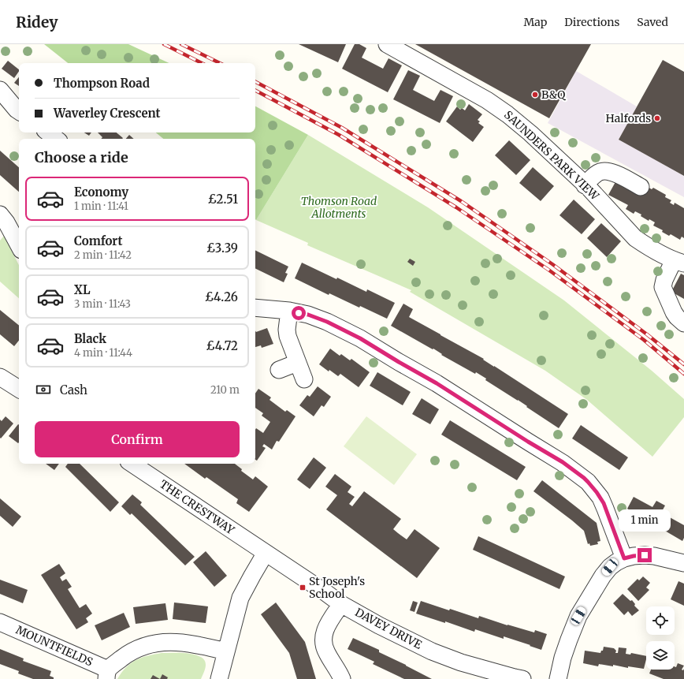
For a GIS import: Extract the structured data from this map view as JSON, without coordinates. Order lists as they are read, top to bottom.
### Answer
{
  "streets": {
    "street": [
      "SAUNDERS PARK VIEW",
      "THE CRESTWAY",
      "DAVEY DRIVE",
      "MOUNTFIELDS"
    ]
  },
  "crossings": [
    ["THE CRESTWAY", "DAVEY DRIVE"]
  ],
  "parks": ["Thomson Road Allotments"],
  "places": {
    "other": ["B&Q", "Halfords"],
    "transit": ["St Joseph's School"]
  },
  "page": {
    "header": "Ridey",
    "nav": ["Map", "Directions", "Saved"],
    "banner": ["Thompson Road", "Waverley Crescent"],
    "heading": "Choose a ride",
    "list": [
      {
        "name": "Economy",
        "note": "1 min · 11:41",
        "value": "£2.51"
      },
      {
        "name": "Comfort",
        "note": "2 min · 11:42",
        "value": "£3.39"
      },
      {
        "name": "XL",
        "note": "3 min · 11:43",
        "value": "£4.26"
      },
      {
        "name": "Black",
        "note": "4 min · 11:44",
        "value": "£4.72"
      }
    ],
    "pay": ["Cash", "210 m"],
    "buttons": "Confirm",
    "bubble": "1 min"
  }
}
